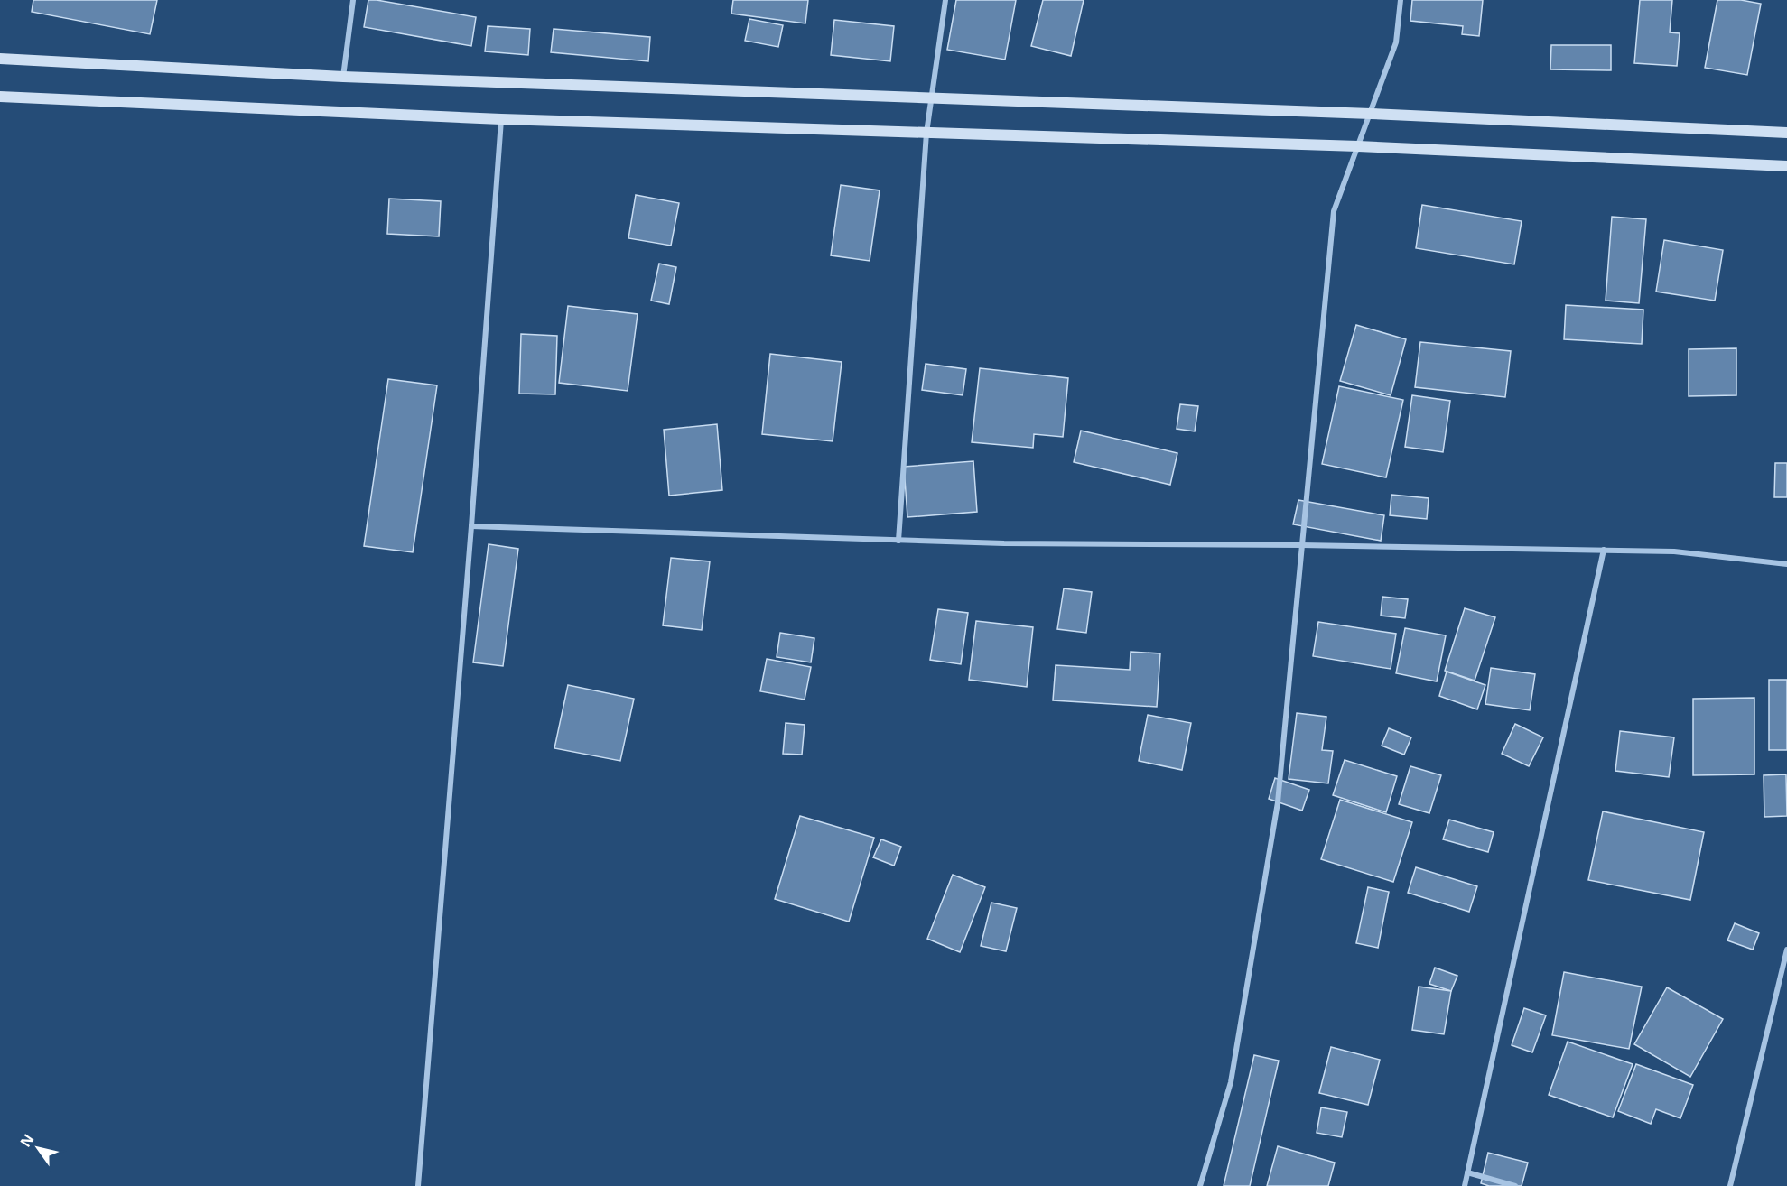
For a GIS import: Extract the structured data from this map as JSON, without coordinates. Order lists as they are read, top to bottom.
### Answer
{
  "north": "top left"
}
